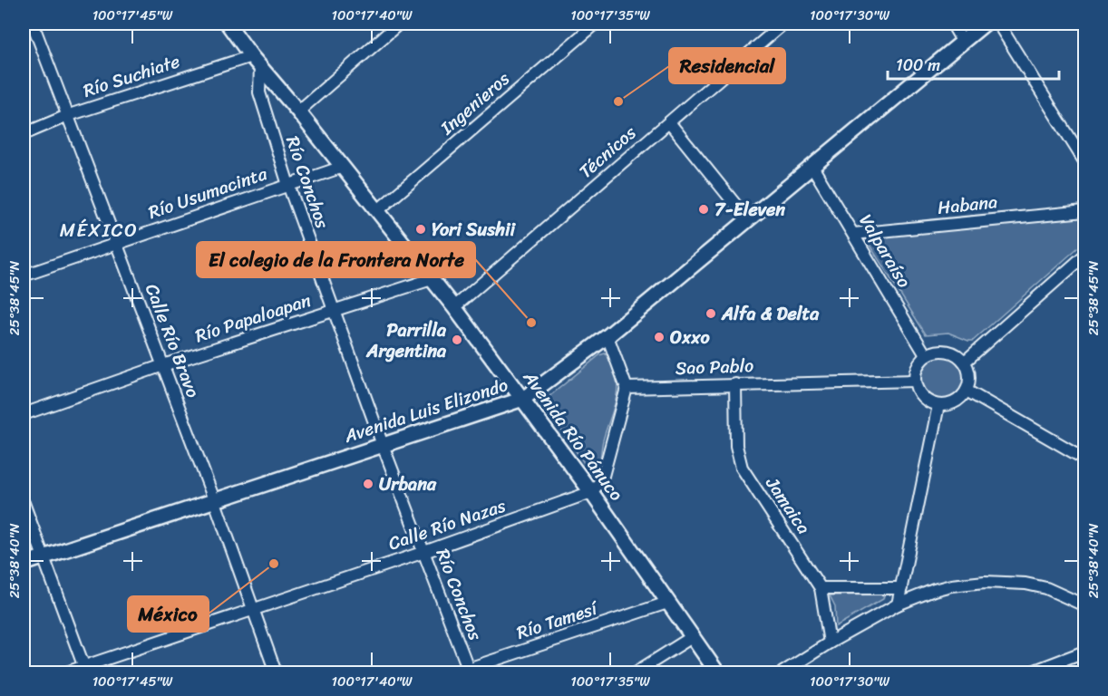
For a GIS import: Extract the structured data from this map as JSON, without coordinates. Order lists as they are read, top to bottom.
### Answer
{
  "streets": {
    "street": [
      "Río Suchiate",
      "Ingenieros",
      "Técnicos",
      "Río Conchos",
      "Río Usumacinta",
      "Habana",
      "Valparaíso",
      "Río Papaloapan",
      "Calle Río Bravo",
      "Sao Pablo",
      "Avenida Luis Elizondo",
      "Avenida Río Pánuco",
      "Jamaica",
      "Calle Río Nazas",
      "Río Tamesí"
    ]
  },
  "crossings": [
    ["Río Suchiate", "Río Conchos"],
    ["Río Suchiate", "Calle Río Bravo"],
    ["Río Suchiate", "Avenida Río Pánuco"],
    ["Ingenieros", "Avenida Río Pánuco"],
    ["Técnicos", "Avenida Río Pánuco"],
    ["Río Conchos", "Río Usumacinta"],
    ["Río Conchos", "Río Papaloapan"],
    ["Río Conchos", "Avenida Luis Elizondo"],
    ["Río Conchos", "Avenida Río Pánuco"],
    ["Río Conchos", "Calle Río Nazas"],
    ["Río Conchos", "Río Tamesí"],
    ["Río Usumacinta", "Calle Río Bravo"],
    ["Río Usumacinta", "Avenida Río Pánuco"],
    ["Habana", "Valparaíso"],
    ["Valparaíso", "Sao Pablo"],
    ["Valparaíso", "Avenida Luis Elizondo"],
    ["Río Papaloapan", "Calle Río Bravo"],
    ["Río Papaloapan", "Avenida Río Pánuco"],
    ["Calle Río Bravo", "Avenida Luis Elizondo"],
    ["Calle Río Bravo", "Calle Río Nazas"],
    ["Sao Pablo", "Jamaica"],
    ["Avenida Luis Elizondo", "Avenida Río Pánuco"],
    ["Avenida Río Pánuco", "Calle Río Nazas"],
    ["Avenida Río Pánuco", "Río Tamesí"]
  ],
  "districts": ["MÉXICO"],
  "places": [
    "Residencial",
    "7-Eleven",
    "Yori Sushii",
    "Alfa & Delta",
    "El colegio de la Frontera Norte",
    "Oxxo",
    "Parrilla Argentina",
    "Urbana",
    "México"
  ],
  "scale_bar": "100 m",
  "coordinates": [
    "100°17'45\"W",
    "100°17'40\"W",
    "100°17'35\"W",
    "100°17'30\"W",
    "25°38'45\"N",
    "25°38'40\"N"
  ]
}
